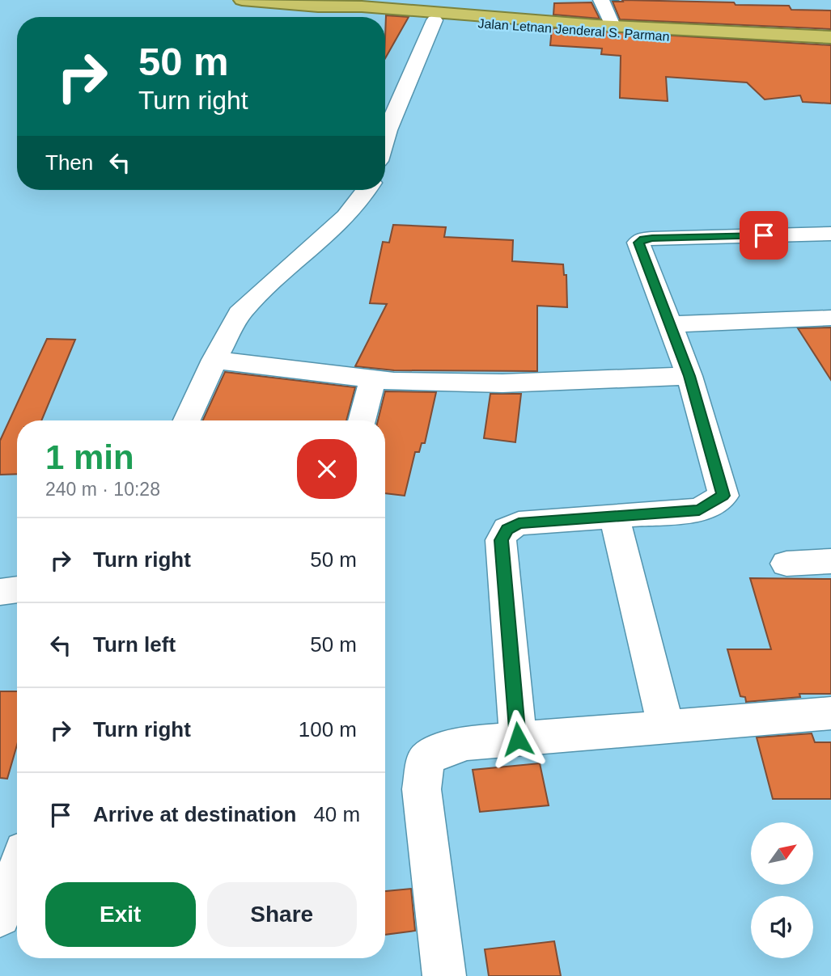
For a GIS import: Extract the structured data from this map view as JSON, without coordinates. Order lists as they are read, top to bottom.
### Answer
{
  "streets": {
    "highway": ["Jalan Letnan Jenderal S. Parman"]
  },
  "north": "top right",
  "page": {
    "turn": ["50 m", "Turn right"],
    "then": "Then",
    "heading": ["1 min", "240 m · 10:28"],
    "list": [
      {
        "name": "Turn right",
        "value": "50 m"
      },
      {
        "name": "Turn left",
        "value": "50 m"
      },
      {
        "name": "Turn right",
        "value": "100 m"
      },
      {
        "name": "Arrive at destination",
        "value": "40 m"
      }
    ],
    "buttons": ["Exit", "Share"]
  }
}
